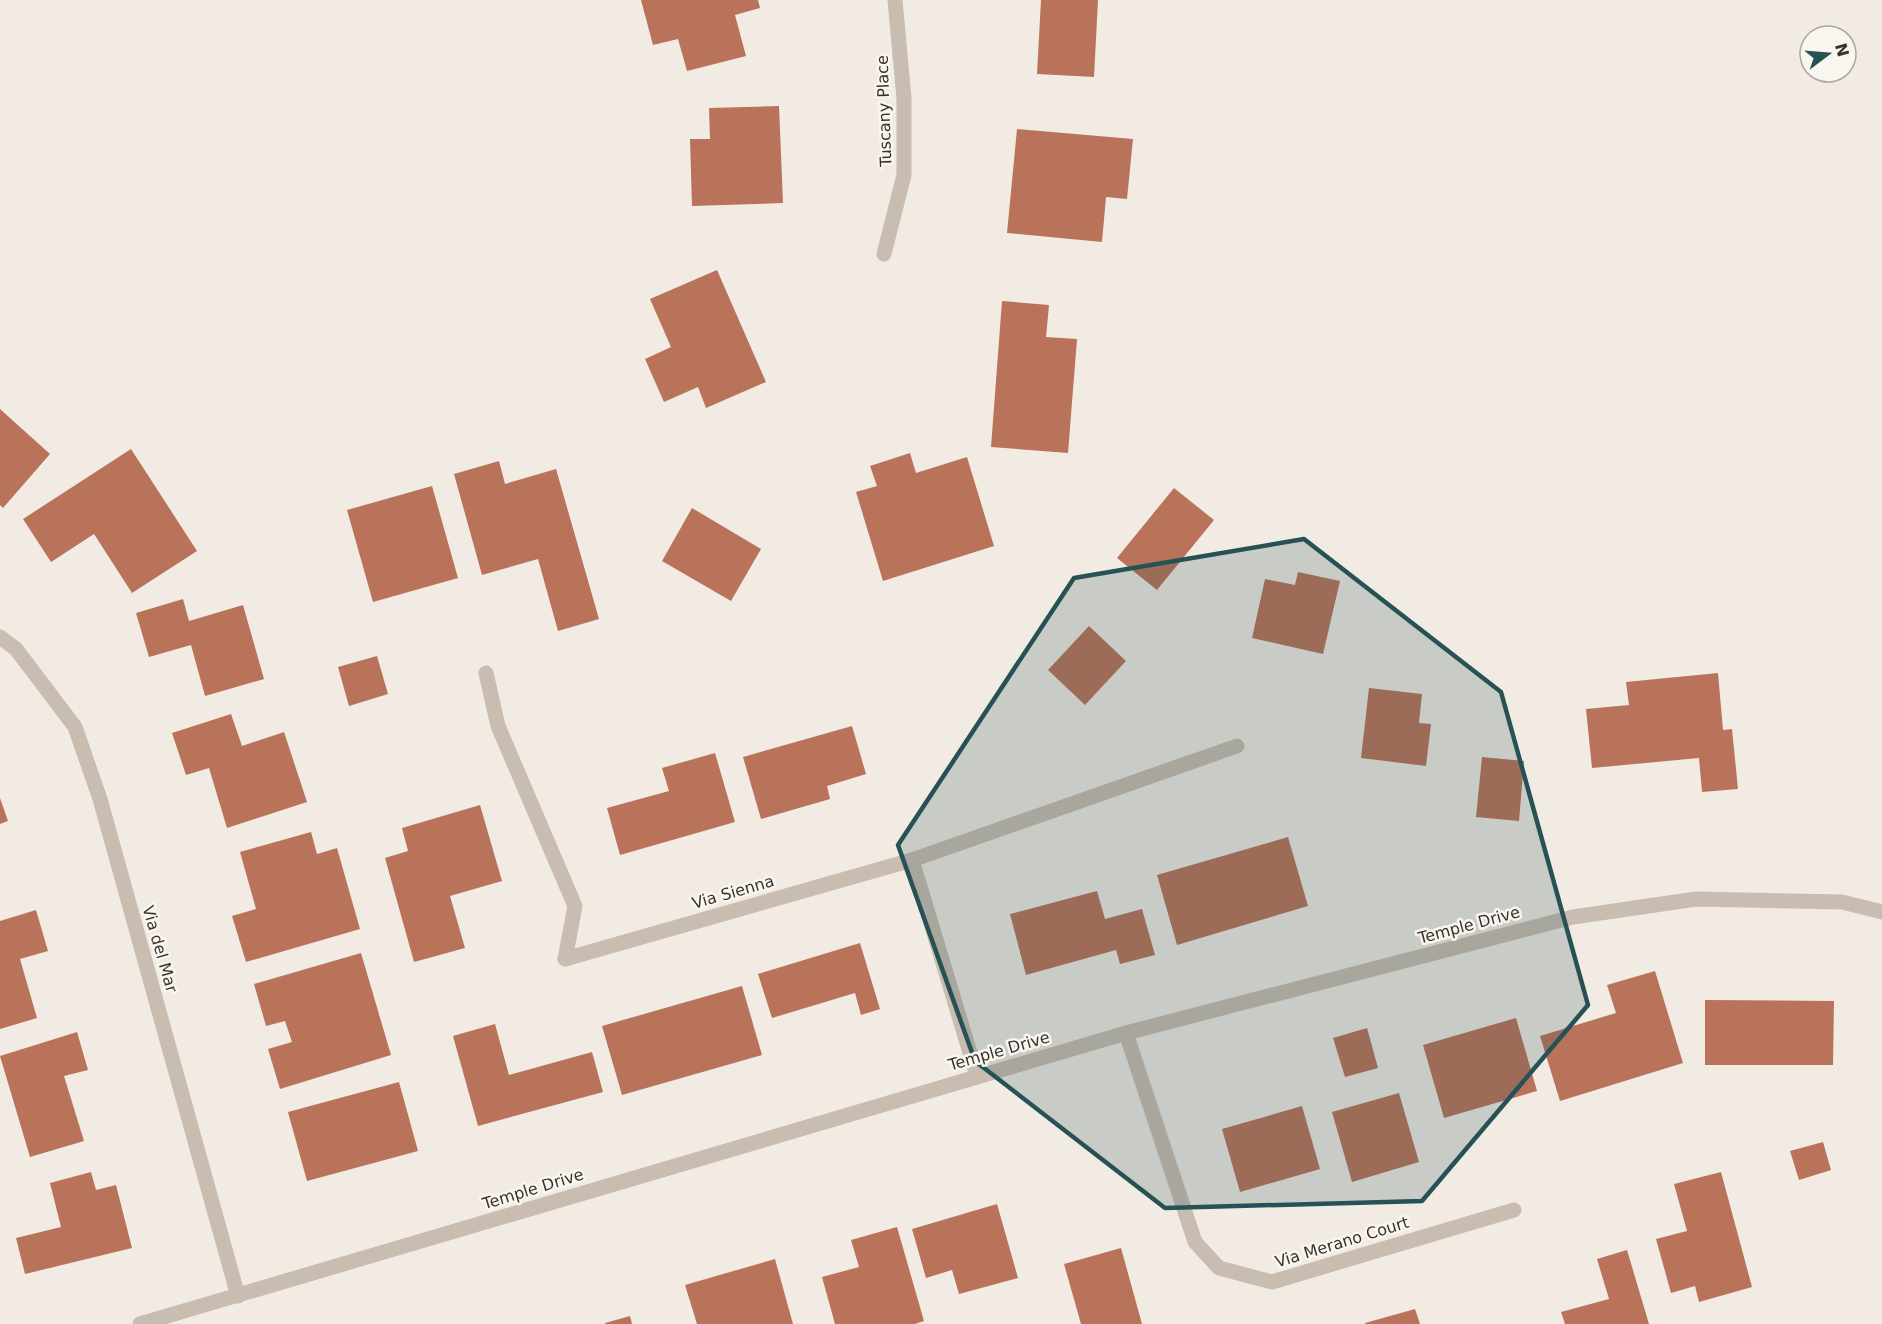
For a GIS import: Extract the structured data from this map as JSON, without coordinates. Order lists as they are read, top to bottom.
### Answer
{
  "streets": {
    "street": [
      "Tuscany Place",
      "Via Sienna",
      "Temple Drive",
      "Via del Mar",
      "Via Merano Court"
    ]
  },
  "crossings": [
    ["Temple Drive", "Via del Mar"],
    ["Temple Drive", "Via Merano Court"]
  ],
  "north": "right"
}
